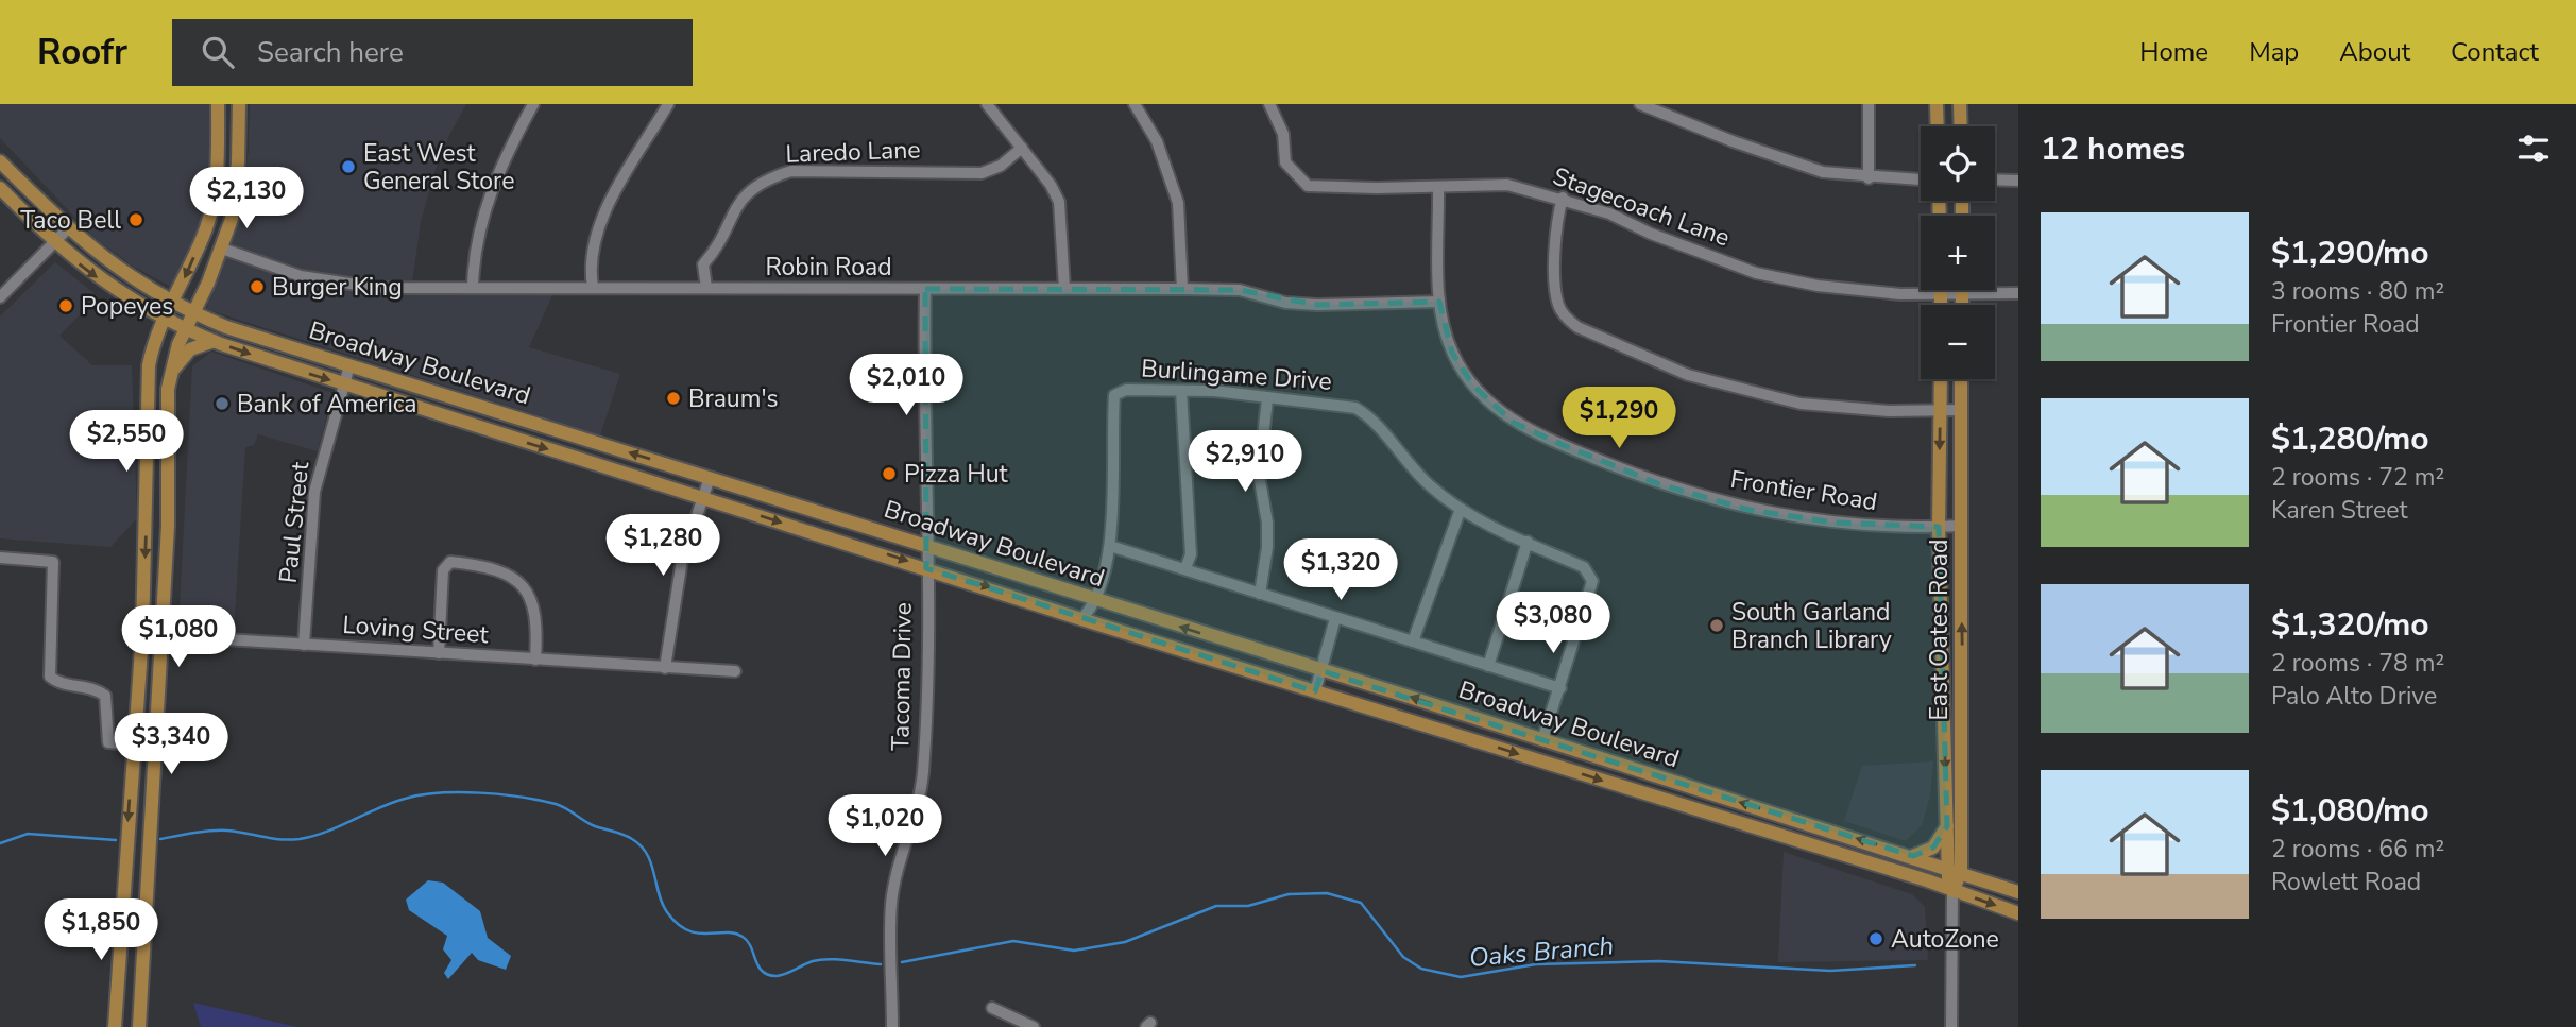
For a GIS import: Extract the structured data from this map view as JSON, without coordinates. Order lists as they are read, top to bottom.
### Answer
{
  "streets": {
    "main road": ["Broadway Boulevard", "East Oates Road"],
    "street": [
      "Laredo Lane",
      "Stagecoach Lane",
      "Robin Road",
      "Burlingame Drive",
      "Frontier Road",
      "Paul Street",
      "Loving Street",
      "Tacoma Drive"
    ]
  },
  "crossings": [
    ["Laredo Lane", "Robin Road"],
    ["Stagecoach Lane", "Frontier Road"],
    ["Robin Road", "Frontier Road"],
    ["Robin Road", "Tacoma Drive"],
    ["Broadway Boulevard", "Paul Street"],
    ["Broadway Boulevard", "East Oates Road"],
    ["Broadway Boulevard", "Tacoma Drive"],
    ["Frontier Road", "East Oates Road"],
    ["Paul Street", "Loving Street"]
  ],
  "water": ["Oaks Branch"],
  "places": [
    "East West General Store",
    "Taco Bell",
    "Burger King",
    "Popeyes",
    "Braum's",
    "Bank of America",
    "Pizza Hut",
    "South Garland Branch Library",
    "AutoZone"
  ],
  "page": {
    "header": "Roofr",
    "search": "Search here",
    "nav": [
      "Home",
      "Map",
      "About",
      "Contact"
    ],
    "heading": "12 homes",
    "map_buttons": ["+", "−"],
    "price": [
      "$2,130",
      "$2,010",
      "$1,290",
      "$2,550",
      "$2,910",
      "$1,280",
      "$1,320",
      "$3,080",
      "$1,080",
      "$3,340",
      "$1,020",
      "$1,850"
    ],
    "list": [
      {
        "name": "$1,290/mo",
        "note": "3 rooms · 80 m² · Frontier Road"
      },
      {
        "name": "$1,280/mo",
        "note": "2 rooms · 72 m² · Karen Street"
      },
      {
        "name": "$1,320/mo",
        "note": "2 rooms · 78 m² · Palo Alto Drive"
      },
      {
        "name": "$1,080/mo",
        "note": "2 rooms · 66 m² · Rowlett Road"
      }
    ]
  }
}
